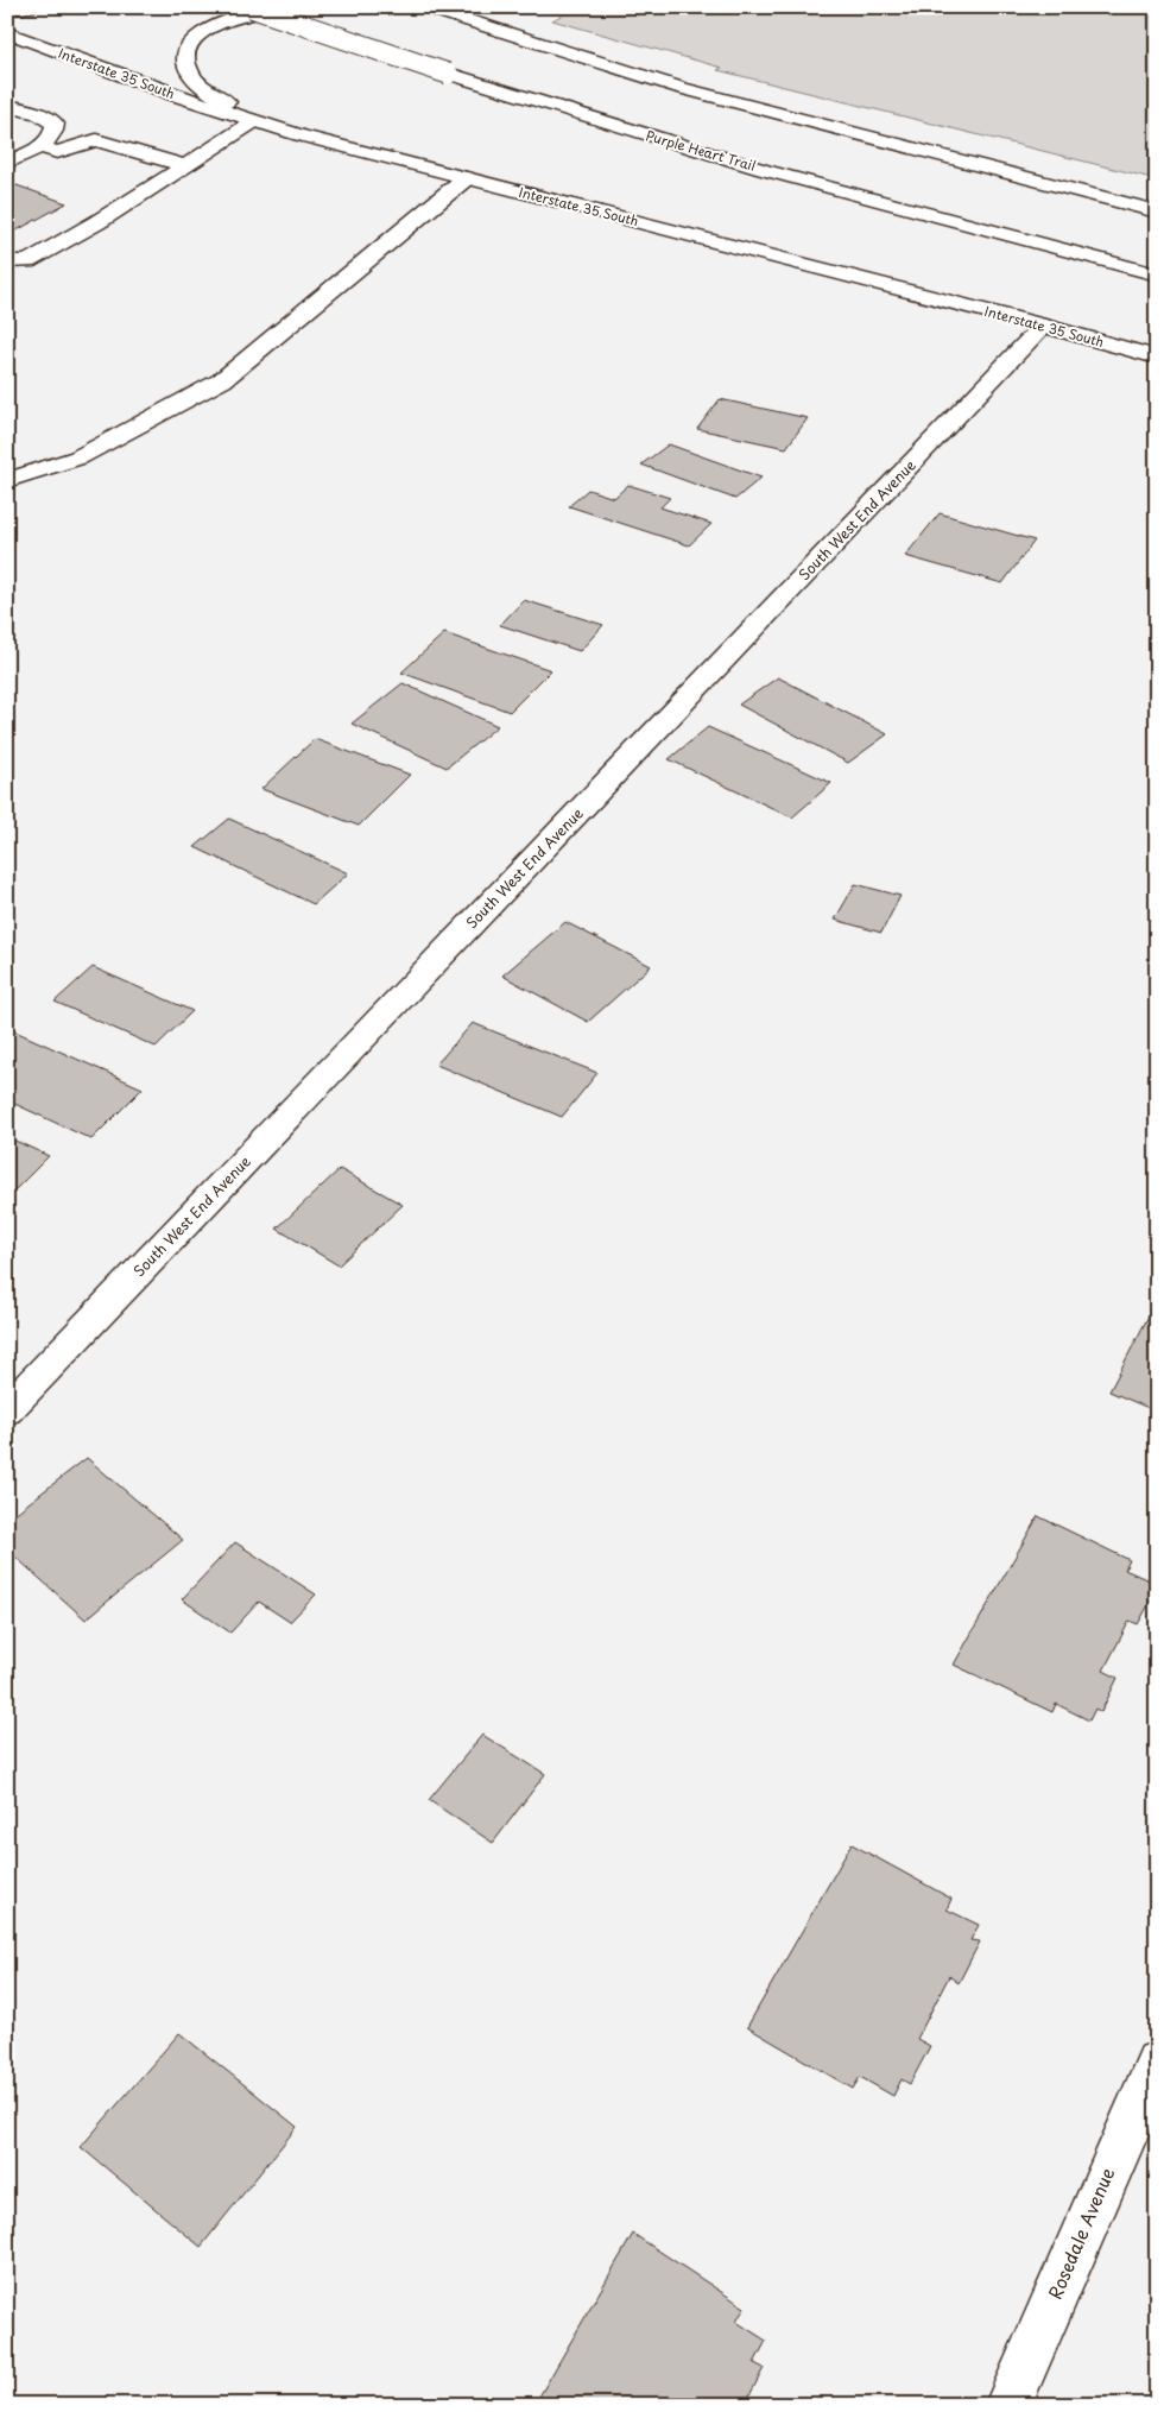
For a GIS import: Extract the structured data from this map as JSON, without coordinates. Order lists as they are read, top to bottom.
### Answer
{
  "streets": {
    "main road": [
      "Interstate 35 South",
      "Purple Heart Trail",
      "South West End Avenue",
      "Rosedale Avenue"
    ]
  },
  "crossings": [
    ["Interstate 35 South", "South West End Avenue"]
  ]
}
